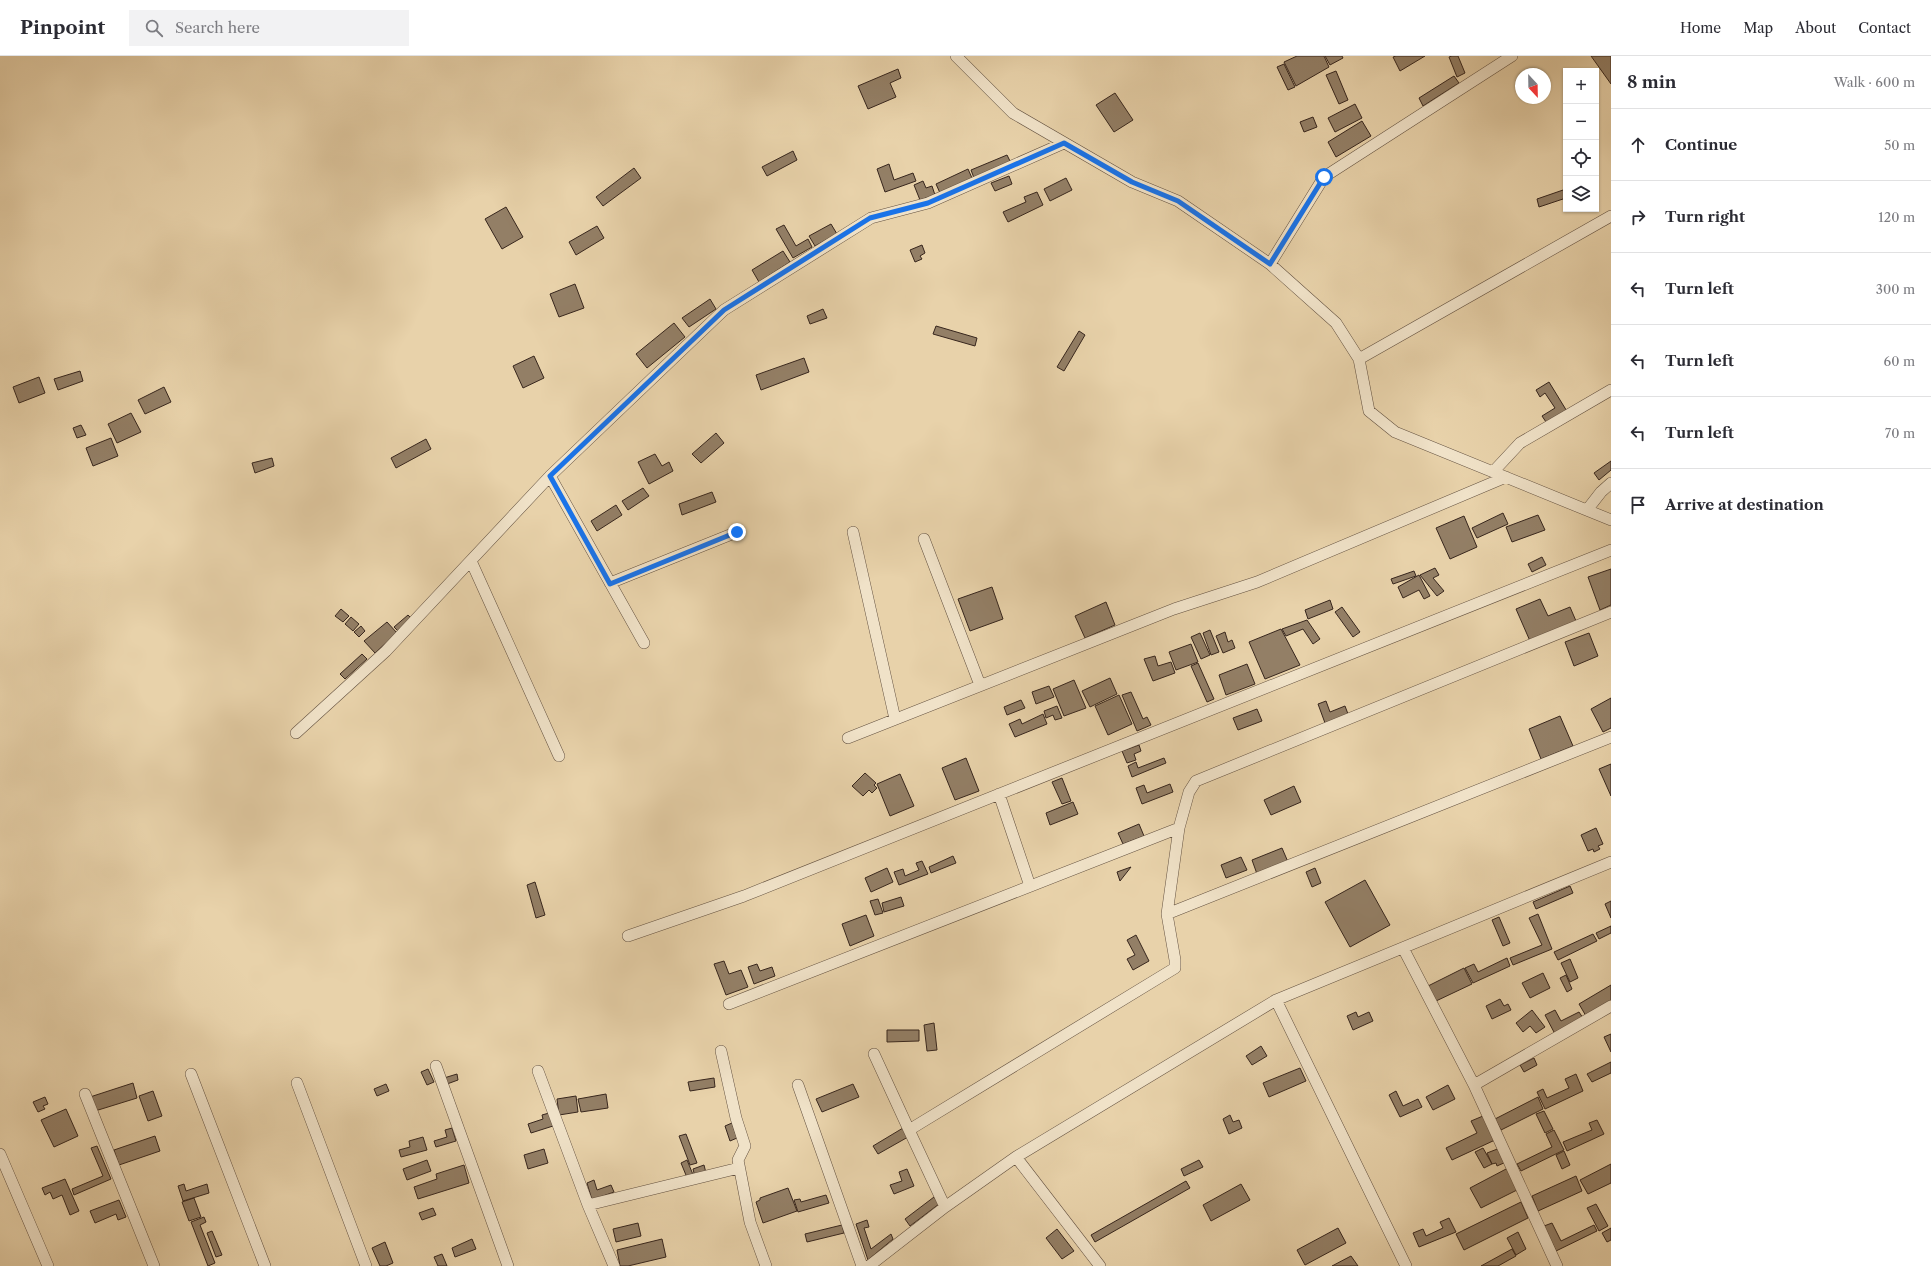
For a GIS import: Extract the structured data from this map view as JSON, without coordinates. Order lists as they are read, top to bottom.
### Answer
{
  "north": "bottom",
  "page": {
    "header": "Pinpoint",
    "search": "Search here",
    "nav": [
      "Home",
      "Map",
      "About",
      "Contact"
    ],
    "heading": ["8 min", "Walk · 600 m"],
    "map_buttons": ["+", "−"],
    "list": [
      ["Continue", "50 m"],
      ["Turn right", "120 m"],
      ["Turn left", "300 m"],
      ["Turn left", "60 m"],
      ["Turn left", "70 m"],
      "Arrive at destination"
    ]
  }
}
